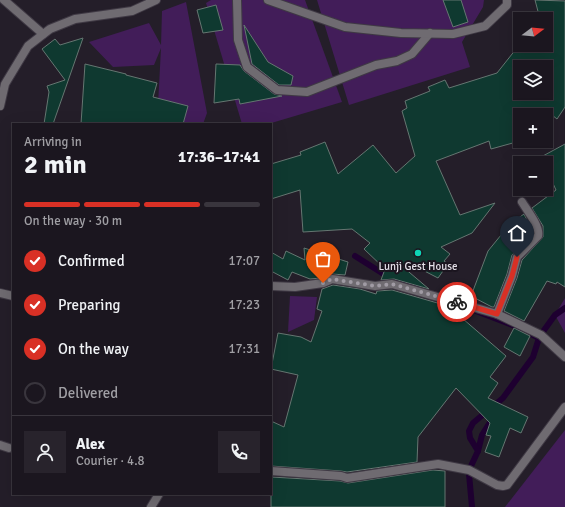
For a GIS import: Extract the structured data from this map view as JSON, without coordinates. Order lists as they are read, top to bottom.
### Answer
{
  "places": ["Lunji Gest House"],
  "north": "right",
  "page": {
    "map_buttons": ["+", "−"],
    "heading": ["2 min", "Arriving in", "17:36–17:41"],
    "panel": ["Alex", "Courier · 4.8"],
    "bar": "On the way · 30 m",
    "list": [
      ["Confirmed", "17:07"],
      ["Preparing", "17:23"],
      ["On the way", "17:31"],
      "Delivered"
    ]
  }
}
